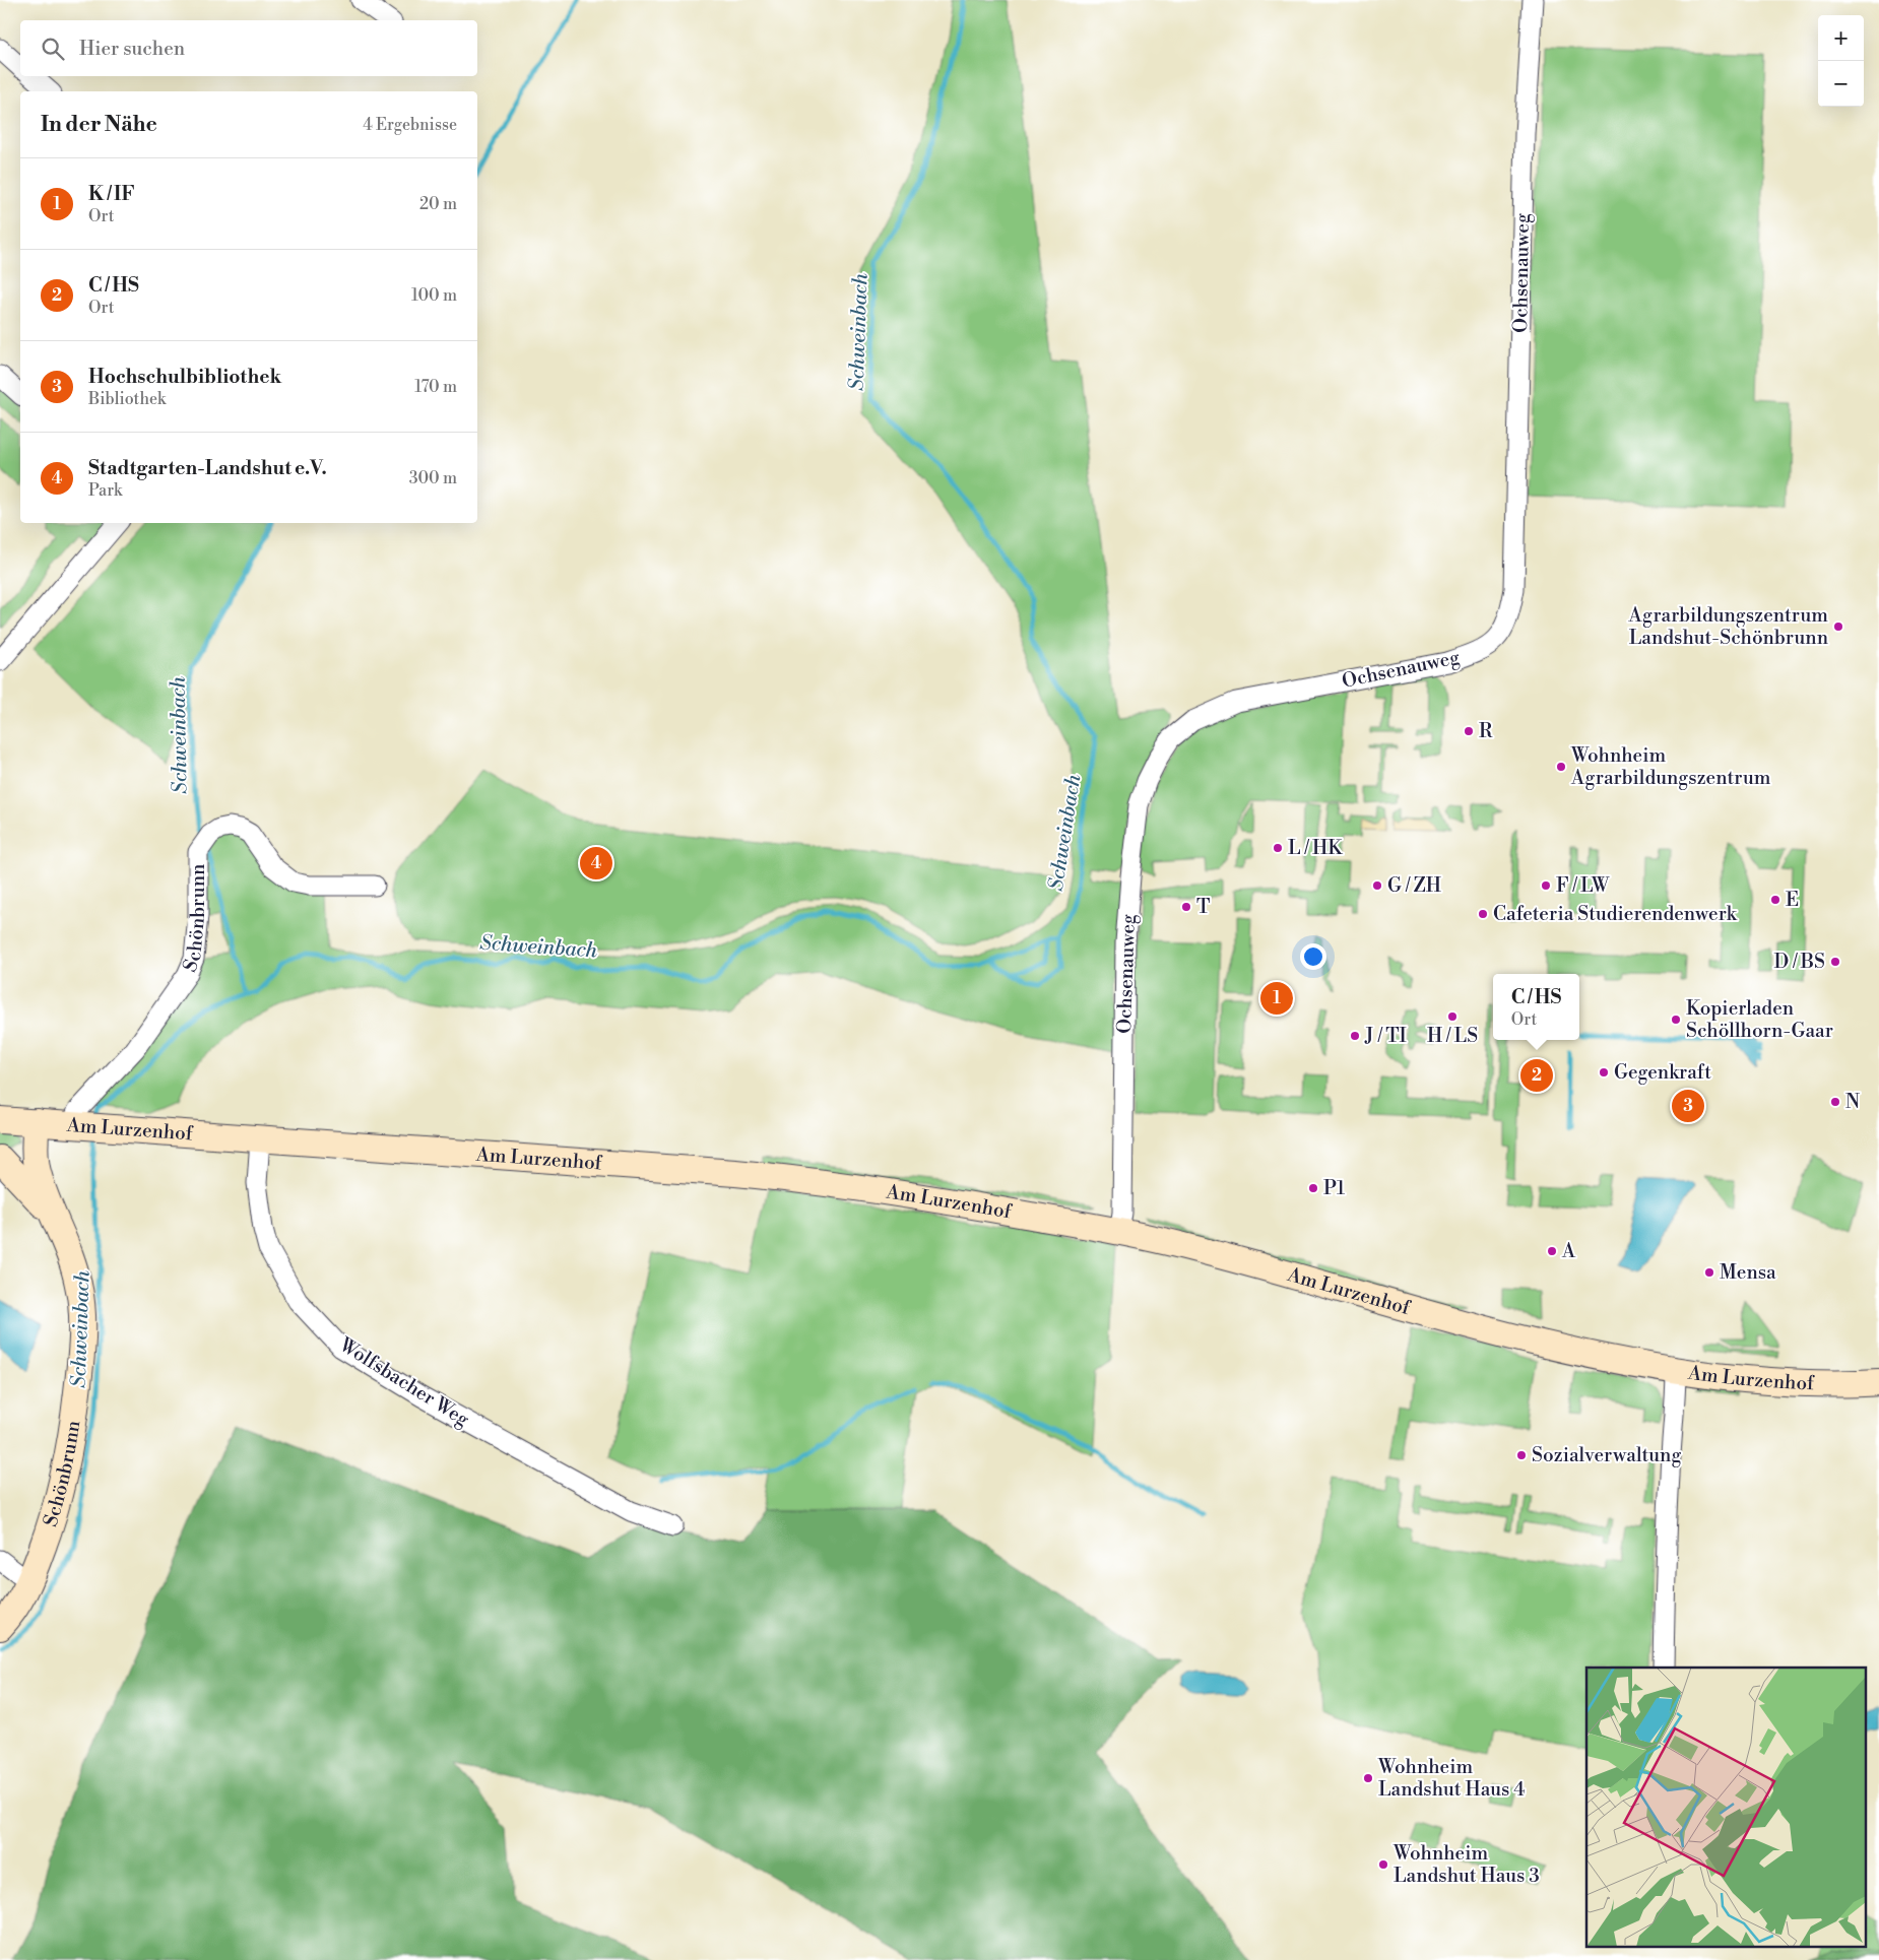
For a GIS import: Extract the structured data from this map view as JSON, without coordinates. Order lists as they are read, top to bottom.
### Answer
{
  "streets": {
    "street": [
      "Ochsenauweg",
      "Schönbrunn",
      "Am Lurzenhof",
      "Wolfsbacher Weg"
    ]
  },
  "crossings": [
    ["Ochsenauweg", "Am Lurzenhof"],
    ["Schönbrunn", "Am Lurzenhof"],
    ["Am Lurzenhof", "Wolfsbacher Weg"]
  ],
  "water": ["Schweinbach"],
  "places": [
    "Agrarbildungszentrum Landshut-Schönbrunn",
    "R",
    "Wohnheim Agrarbildungszentrum",
    "L / HK",
    "G / ZH",
    "F / LW",
    "E",
    "T",
    "Cafeteria Studierendenwerk",
    "D / BS",
    "H / LS",
    "Kopierladen Schöllhorn-Gaar",
    "J / TI",
    "Gegenkraft",
    "N",
    "P1",
    "A",
    "Mensa",
    "Sozialverwaltung",
    "Wohnheim Landshut Haus 4",
    "Wohnheim Landshut Haus 3"
  ],
  "page": {
    "map_buttons": ["+", "−"],
    "search": "Hier suchen",
    "heading": ["In der Nähe", "4 Ergebnisse"],
    "list": [
      {
        "mark": "1",
        "name": "K / IF",
        "note": "Ort",
        "value": "20 m"
      },
      {
        "mark": "2",
        "name": "C / HS",
        "note": "Ort",
        "value": "100 m"
      },
      {
        "mark": "3",
        "name": "Hochschulbibliothek",
        "note": "Bibliothek",
        "value": "170 m"
      },
      {
        "mark": "4",
        "name": "Stadtgarten-Landshut e.V.",
        "note": "Park",
        "value": "300 m"
      }
    ],
    "pins": [
      "4",
      "1",
      "2",
      "3"
    ],
    "popup": ["C / HS", "Ort"]
  }
}
